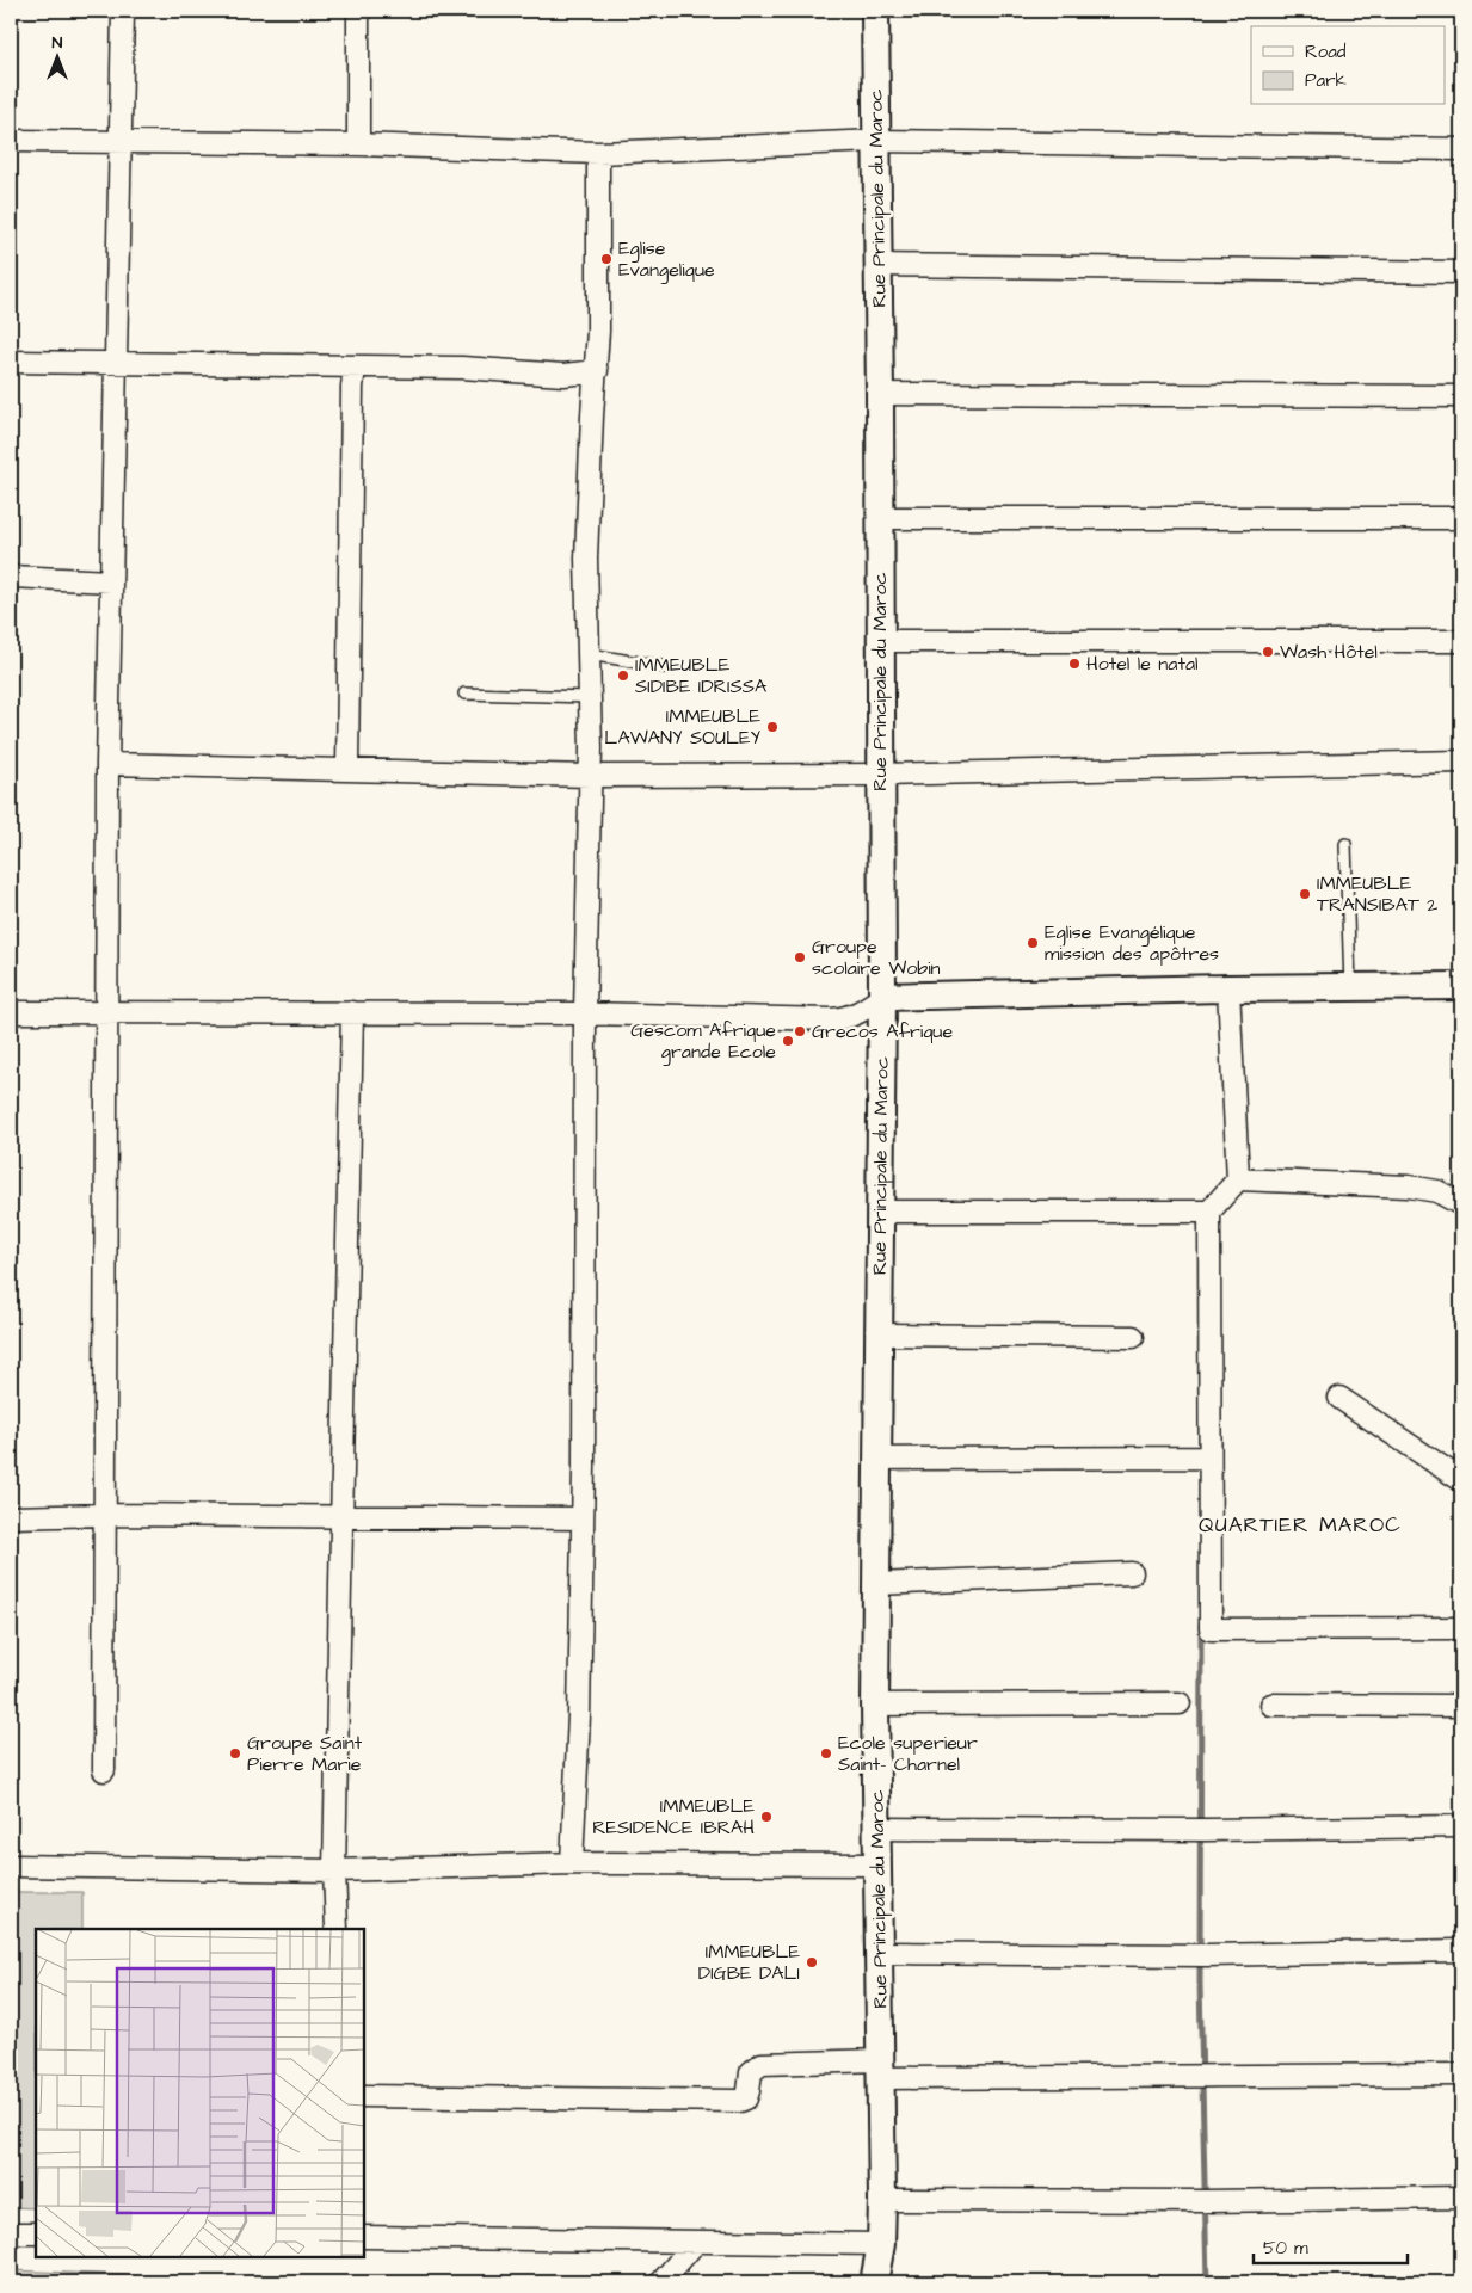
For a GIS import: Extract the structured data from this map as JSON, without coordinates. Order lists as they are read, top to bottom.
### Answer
{
  "streets": {
    "street": ["Rue Principale du Maroc"]
  },
  "districts": ["QUARTIER MAROC"],
  "places": [
    "Eglise Evangelique",
    "Wash Hôtel",
    "Hotel le natal",
    "IMMEUBLE SIDIBE IDRISSA",
    "IMMEUBLE LAWANY SOULEY",
    "IMMEUBLE TRANSIBAT 2",
    "Eglise Evangélique mission des apôtres",
    "Groupe scolaire Wobin",
    "Grecos Afrique",
    "Gescom Afrique grande Ecole",
    "Groupe Saint Pierre Marie",
    "Ecole superieur Saint- Charnel",
    "IMMEUBLE RESIDENCE IBRAH",
    "IMMEUBLE DIGBE DALI"
  ],
  "legend": ["Road", "Park"],
  "scale_bar": "50 m",
  "north": "top"
}
